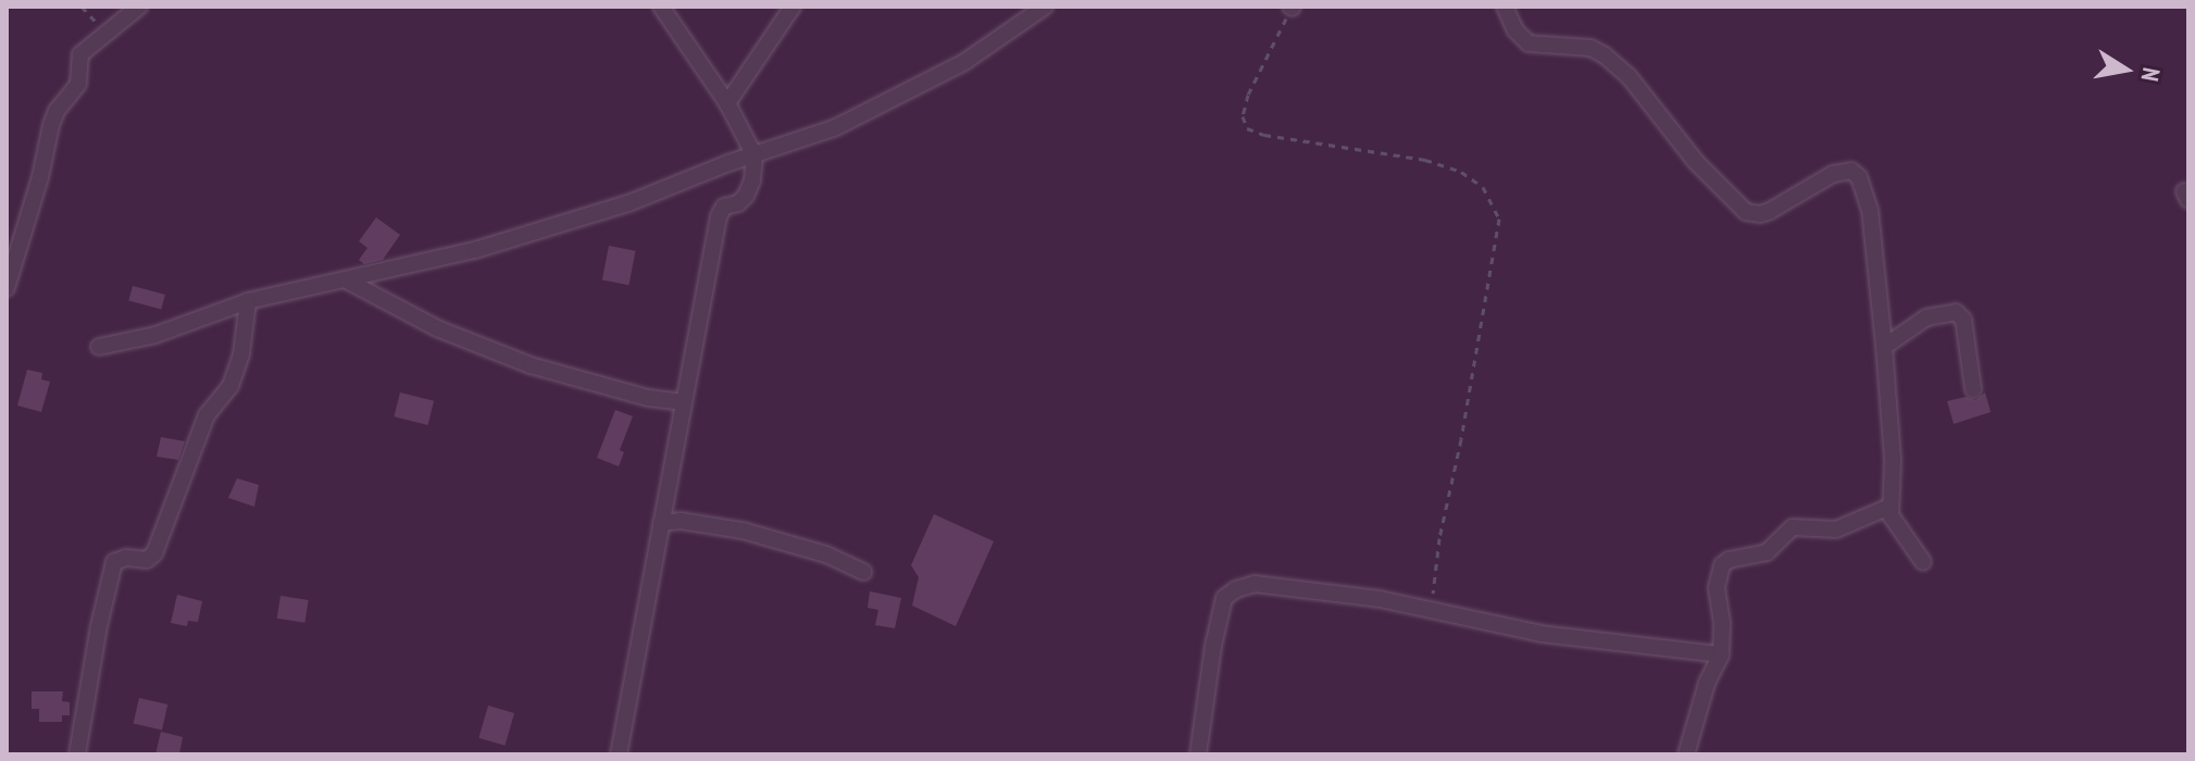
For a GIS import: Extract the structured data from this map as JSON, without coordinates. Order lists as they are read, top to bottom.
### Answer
{
  "north": "right"
}
